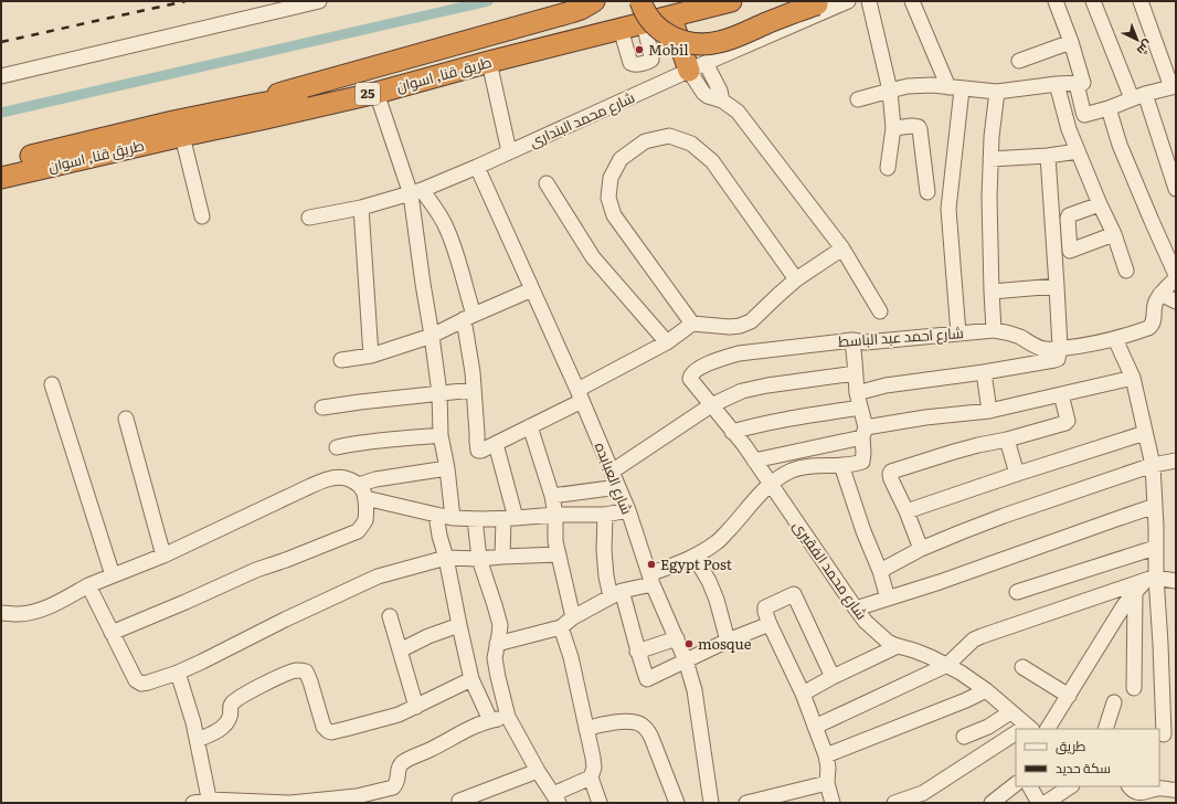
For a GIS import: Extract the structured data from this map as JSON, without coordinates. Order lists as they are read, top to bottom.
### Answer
{
  "streets": {
    "highway": ["طريق قنا, اسوان", "25"],
    "street": [
      "شارع محمد البندارى",
      "شارع احمد عبد الباسط",
      "شارع العبابده",
      "شارع محمد الفقيرى"
    ]
  },
  "crossings": [
    ["شارع محمد البندارى", "شارع العبابده"],
    ["شارع احمد عبد الباسط", "شارع محمد الفقيرى"]
  ],
  "places": ["Mobil", "Egypt Post", "mosque"],
  "legend": ["طريق", "سكة حديد"],
  "north": "bottom right"
}
